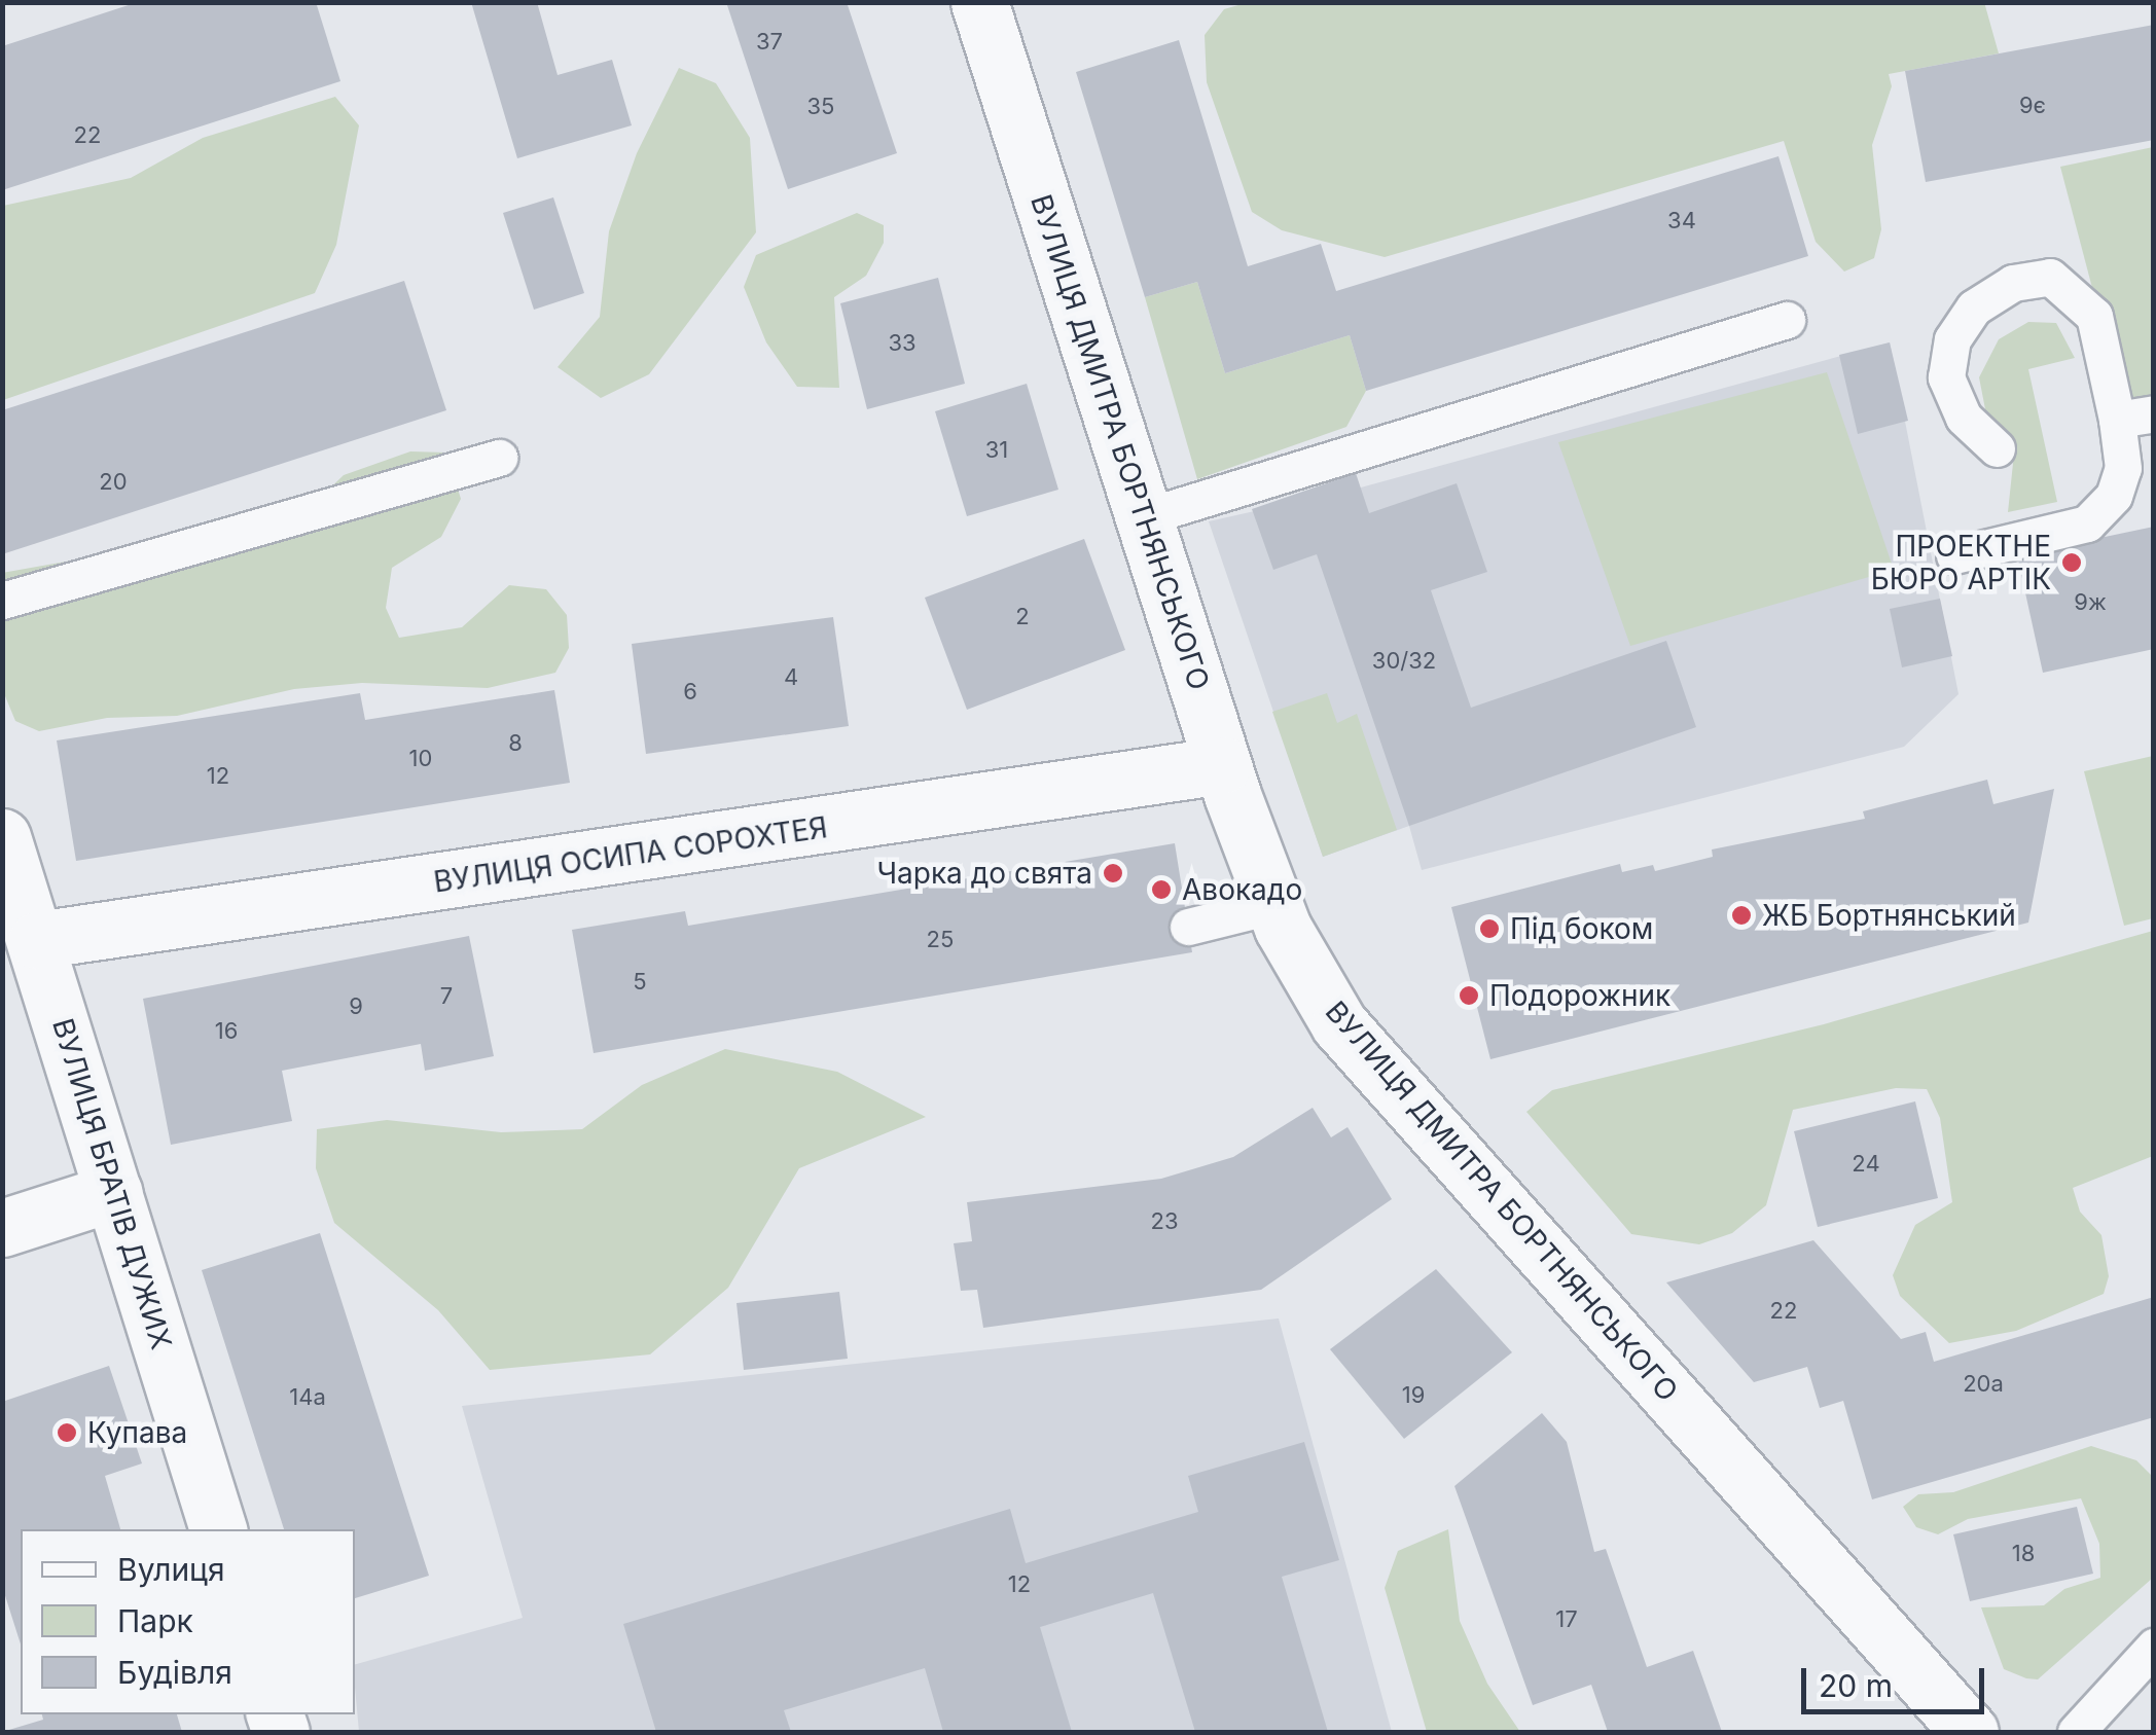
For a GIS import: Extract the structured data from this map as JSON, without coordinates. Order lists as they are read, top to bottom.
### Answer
{
  "streets": {
    "street": ["ВУЛИЦЯ ДМИТРА БОРТНЯНСЬКОГО", "ВУЛИЦЯ ОСИПА СОРОХТЕЯ", "ВУЛИЦЯ БРАТІВ ДУЖИХ"]
  },
  "crossings": [
    ["ВУЛИЦЯ ДМИТРА БОРТНЯНСЬКОГО", "ВУЛИЦЯ ОСИПА СОРОХТЕЯ"],
    ["ВУЛИЦЯ ОСИПА СОРОХТЕЯ", "ВУЛИЦЯ БРАТІВ ДУЖИХ"]
  ],
  "places": [
    "ПРОЕКТНЕ БЮРО АРТІК",
    "Чарка до свята",
    "Авокадо",
    "ЖБ Бортнянський",
    "Під боком",
    "Подорожник",
    "Купава"
  ],
  "house_numbers": [
    "37",
    "9є",
    "35",
    "22",
    "34",
    "33",
    "31",
    "20",
    "9ж",
    "2",
    "30/32",
    "4",
    "6",
    "8",
    "10",
    "12",
    "25",
    "5",
    "7",
    "9",
    "16",
    "24",
    "23",
    "22",
    "20а",
    "19",
    "14а",
    "18",
    "12",
    "17"
  ],
  "legend": ["Вулиця", "Парк", "Будівля"],
  "scale_bar": "20 m"
}
